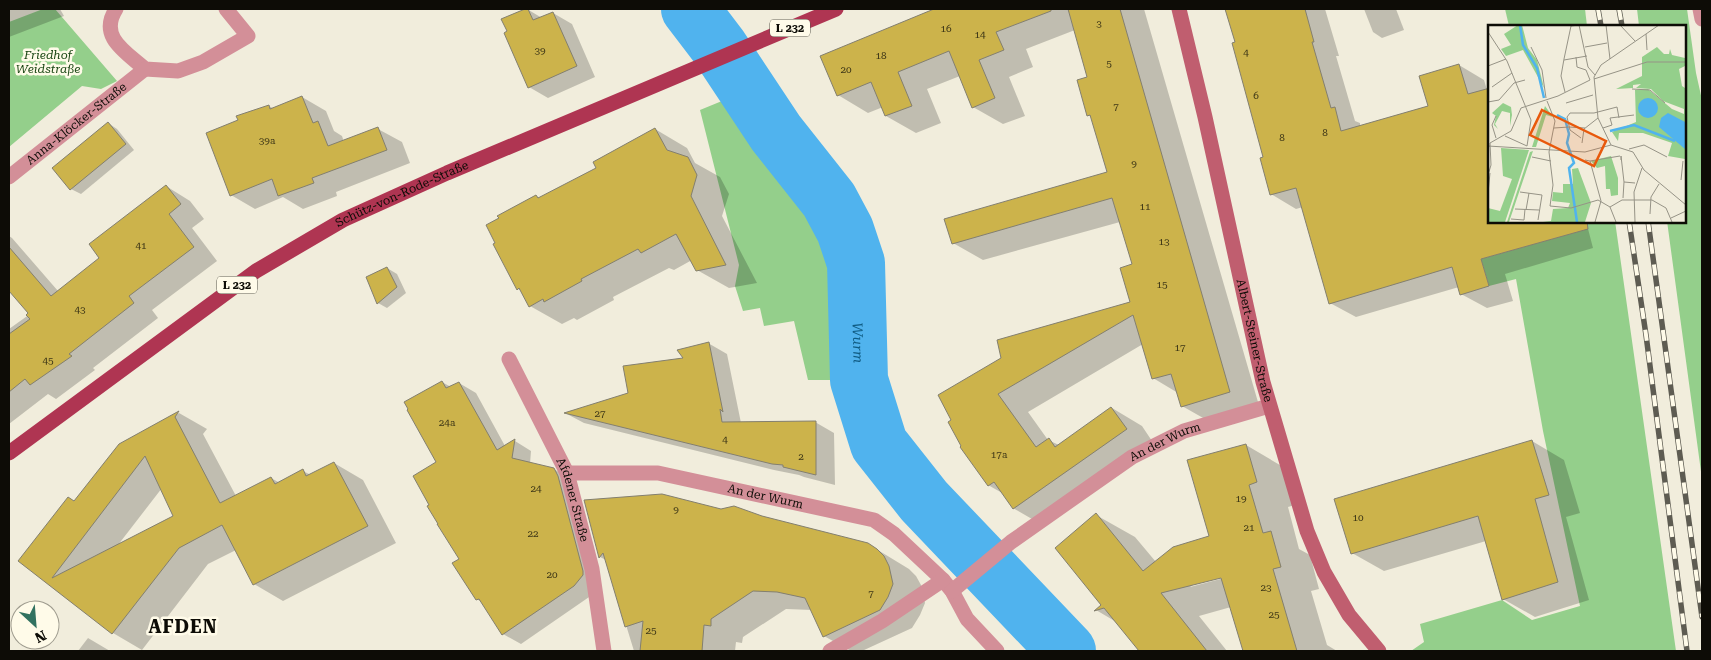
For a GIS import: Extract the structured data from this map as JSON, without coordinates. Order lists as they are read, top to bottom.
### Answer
{
  "streets": {
    "main road": ["L 232", "Schütz-von-Rode-Straße"],
    "street": [
      "Anna-Klöcker-Straße",
      "Albert-Steiner-Straße",
      "An der Wurm",
      "Afdener Straße"
    ]
  },
  "crossings": [
    ["Albert-Steiner-Straße", "An der Wurm"],
    ["An der Wurm", "Afdener Straße"]
  ],
  "districts": ["AFDEN"],
  "water": ["Wurm"],
  "parks": ["Friedhof Weidstraße"],
  "house_numbers": [
    "3",
    "16",
    "14",
    "39",
    "4",
    "18",
    "5",
    "20",
    "6",
    "7",
    "8",
    "8",
    "39a",
    "9",
    "11",
    "13",
    "41",
    "15",
    "43",
    "17",
    "45",
    "27",
    "24a",
    "4",
    "17a",
    "2",
    "24",
    "19",
    "9",
    "10",
    "21",
    "22",
    "20",
    "23",
    "7",
    "25",
    "25"
  ],
  "north": "bottom right"
}
